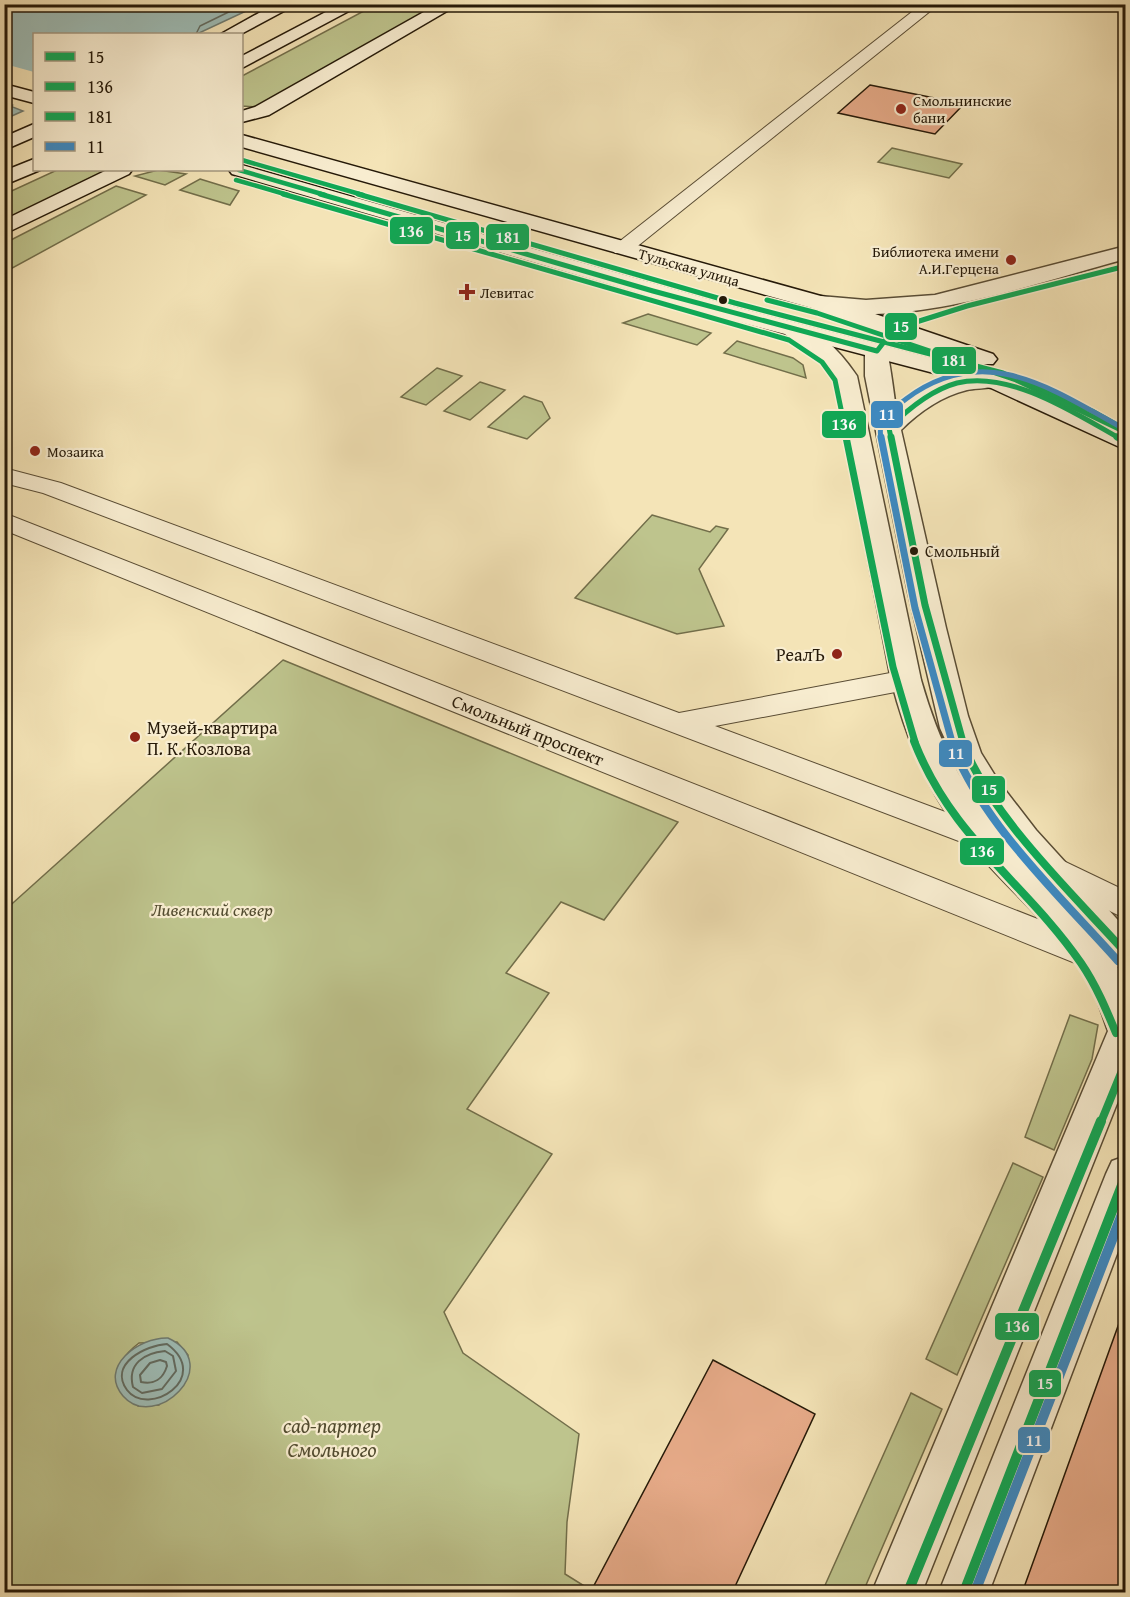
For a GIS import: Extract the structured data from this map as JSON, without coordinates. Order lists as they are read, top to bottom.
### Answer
{
  "streets": {
    "main road": ["Тульская улица"],
    "street": ["Смольный проспект"]
  },
  "parks": ["Ливенский сквер", "сад-партер Смольного"],
  "places": {
    "other": [
      "Смольнинские бани",
      "Библиотека имени А.И.Герцена",
      "Мозаика",
      "Смольный",
      "РеалЪ",
      "Музей-квартира П. К. Козлова"
    ],
    "health": ["Левитас"]
  },
  "lines": [
    "transit line 181",
    "transit line 15",
    "transit line 136",
    "transit line 11"
  ],
  "legend": [
    "15",
    "136",
    "181",
    "11"
  ]
}
